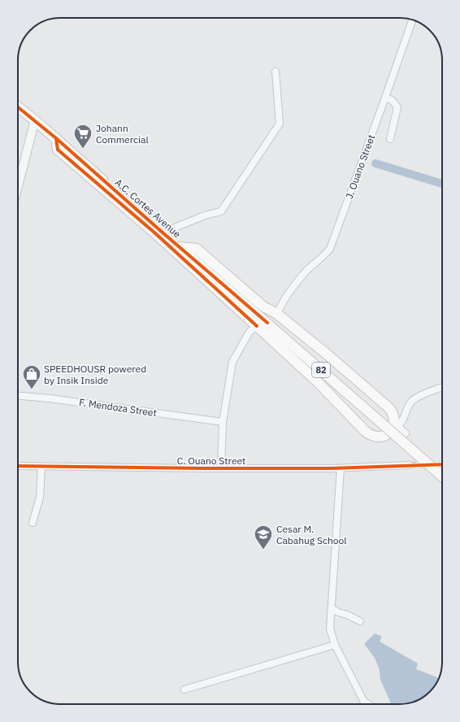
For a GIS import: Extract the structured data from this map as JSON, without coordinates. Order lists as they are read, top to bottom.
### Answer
{
  "streets": {
    "main road": ["A.C. Cortes Avenue", "82"],
    "street": ["J. Ouano Street", "F. Mendoza Street", "C. Ouano Street"]
  },
  "places": {
    "supermarket": ["Johann Commercial"],
    "shop": ["SPEEDHOUSR powered by Insik Inside"],
    "school or university": ["Cesar M. Cabahug School"]
  }
}
